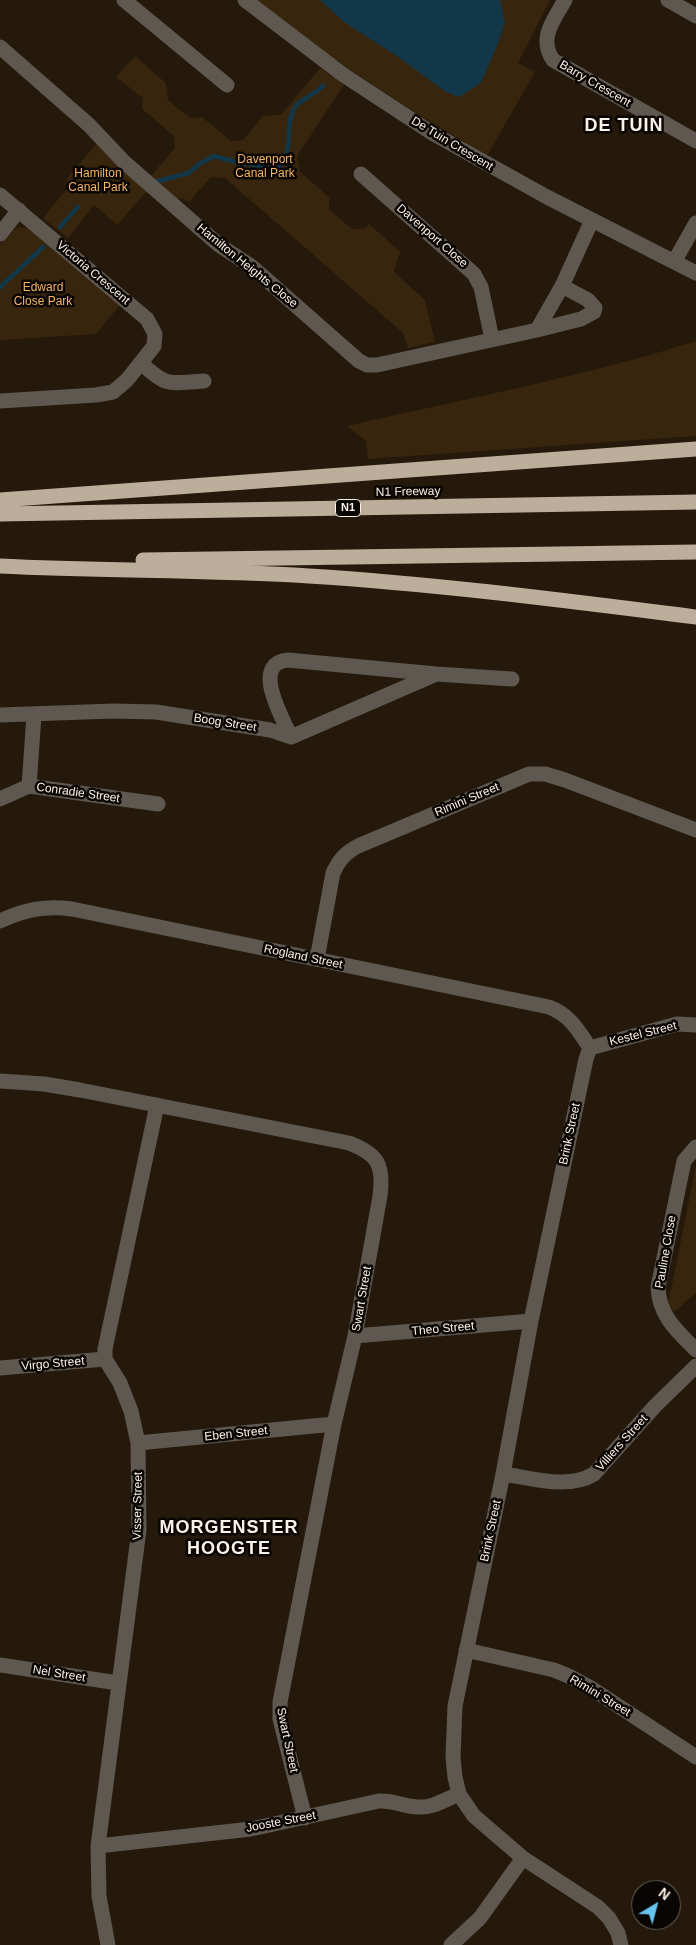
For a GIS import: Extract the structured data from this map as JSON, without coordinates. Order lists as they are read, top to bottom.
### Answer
{
  "streets": {
    "highway": ["N1 Freeway", "N1"],
    "street": [
      "Barry Crescent",
      "De Tuin Crescent",
      "Davenport Close",
      "Hamilton Heights Close",
      "Victoria Crescent",
      "Boog Street",
      "Conradie Street",
      "Rimini Street",
      "Rogland Street",
      "Kestel Street",
      "Brink Street",
      "Pauline Close",
      "Swart Street",
      "Theo Street",
      "Virgo Street",
      "Eben Street",
      "Villiers Street",
      "Visser Street",
      "Nel Street",
      "Jooste Street"
    ]
  },
  "crossings": [
    ["Davenport Close", "Hamilton Heights Close"],
    ["Rimini Street", "Rogland Street"],
    ["Rimini Street", "Brink Street"],
    ["Rogland Street", "Kestel Street"],
    ["Rogland Street", "Brink Street"],
    ["Kestel Street", "Brink Street"],
    ["Brink Street", "Theo Street"],
    ["Brink Street", "Villiers Street"],
    ["Brink Street", "Jooste Street"],
    ["Swart Street", "Theo Street"],
    ["Swart Street", "Eben Street"],
    ["Swart Street", "Jooste Street"],
    ["Virgo Street", "Visser Street"],
    ["Eben Street", "Visser Street"],
    ["Visser Street", "Nel Street"],
    ["Visser Street", "Jooste Street"]
  ],
  "districts": ["DE TUIN", "MORGENSTER HOOGTE"],
  "parks": ["Davenport Canal Park", "Hamilton Canal Park", "Edward Close Park"],
  "north": "top right"
}
